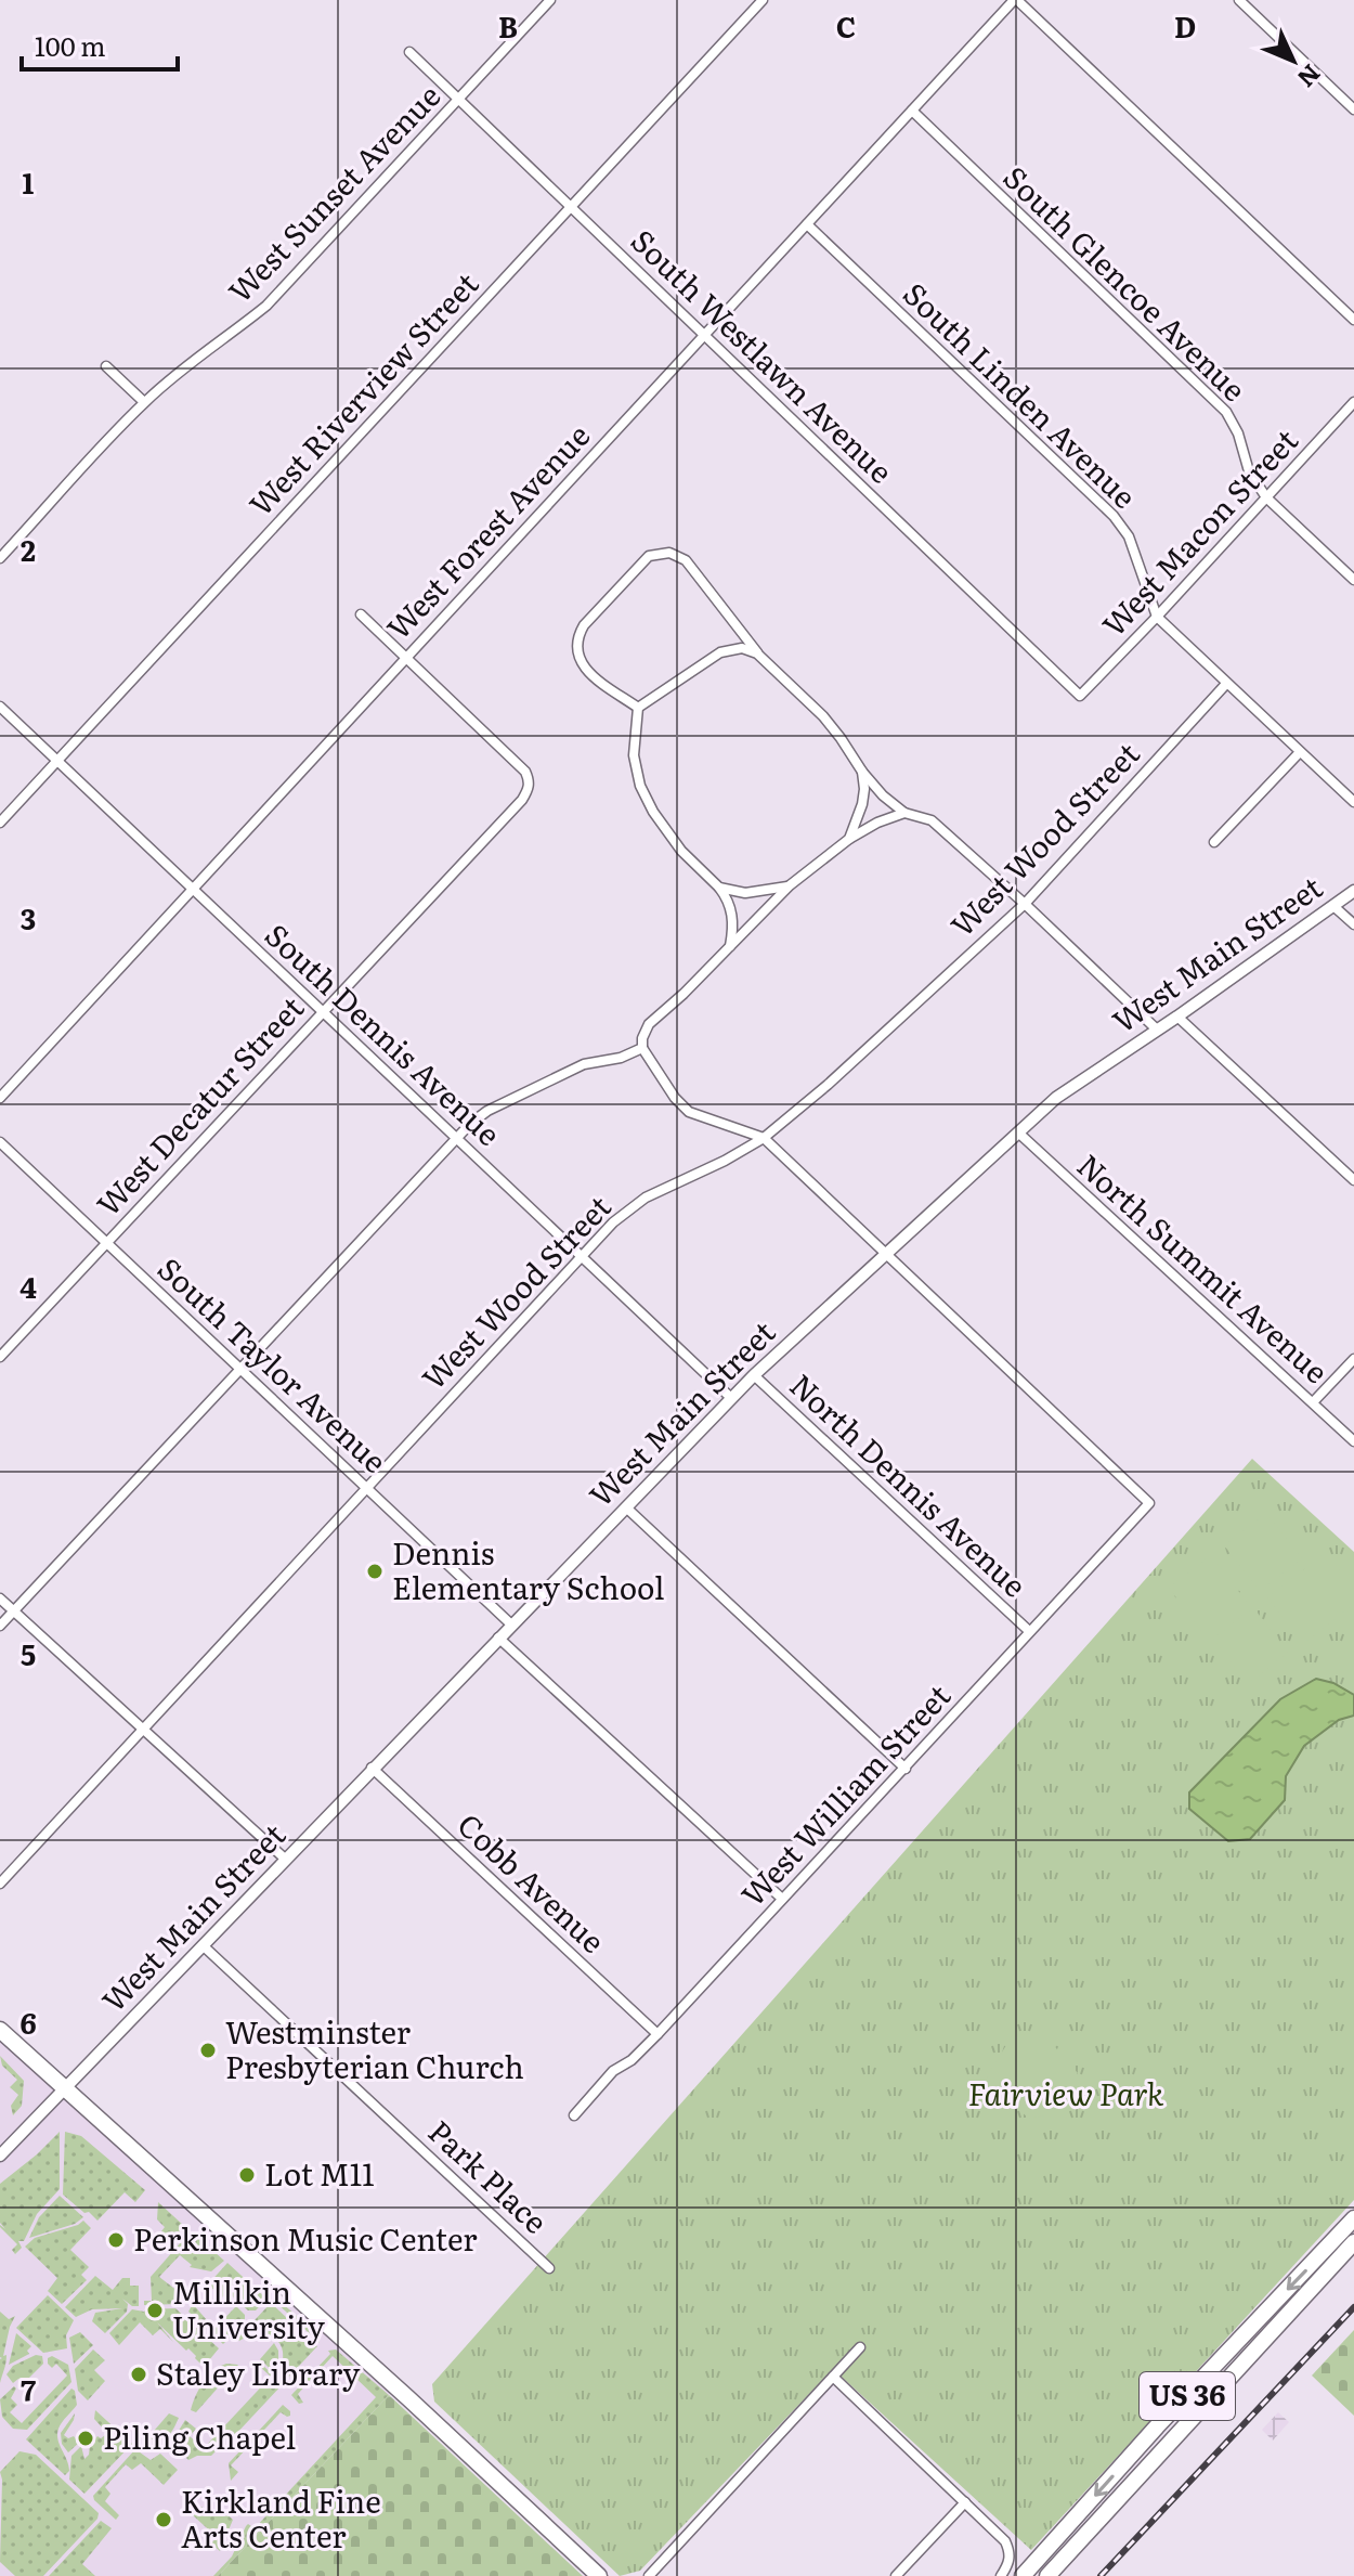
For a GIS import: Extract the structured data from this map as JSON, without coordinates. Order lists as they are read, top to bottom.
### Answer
{
  "streets": {
    "main road": ["US 36"],
    "street": [
      "West Sunset Avenue",
      "South Glencoe Avenue",
      "South Westlawn Avenue",
      "West Riverview Street",
      "South Linden Avenue",
      "West Forest Avenue",
      "West Macon Street",
      "West Wood Street",
      "West Main Street",
      "South Dennis Avenue",
      "West Decatur Street",
      "North Summit Avenue",
      "South Taylor Avenue",
      "North Dennis Avenue",
      "West William Street",
      "Cobb Avenue",
      "Park Place"
    ]
  },
  "crossings": [
    ["West Sunset Avenue", "South Westlawn Avenue"],
    ["South Glencoe Avenue", "West Forest Avenue"],
    ["South Glencoe Avenue", "West Macon Street"],
    ["South Westlawn Avenue", "West Riverview Street"],
    ["South Westlawn Avenue", "West Forest Avenue"],
    ["South Westlawn Avenue", "West Macon Street"],
    ["West Riverview Street", "South Dennis Avenue"],
    ["South Linden Avenue", "West Forest Avenue"],
    ["South Linden Avenue", "West Macon Street"],
    ["South Linden Avenue", "West Wood Street"],
    ["West Forest Avenue", "South Dennis Avenue"],
    ["West Forest Avenue", "West Decatur Street"],
    ["West Wood Street", "South Dennis Avenue"],
    ["West Wood Street", "South Taylor Avenue"],
    ["West Main Street", "South Dennis Avenue"],
    ["West Main Street", "North Summit Avenue"],
    ["West Main Street", "South Taylor Avenue"],
    ["West Main Street", "North Dennis Avenue"],
    ["West Main Street", "West William Street"],
    ["West Main Street", "Cobb Avenue"],
    ["West Main Street", "Park Place"],
    ["South Dennis Avenue", "West Decatur Street"],
    ["West Decatur Street", "South Taylor Avenue"],
    ["North Dennis Avenue", "West William Street"],
    ["West William Street", "Cobb Avenue"]
  ],
  "parks": ["Fairview Park"],
  "places": [
    "Dennis Elementary School",
    "Westminster Presbyterian Church",
    "Lot M11",
    "Perkinson Music Center",
    "Millikin University",
    "Staley Library",
    "Piling Chapel",
    "Kirkland Fine Arts Center"
  ],
  "scale_bar": "100 m",
  "north": "bottom right",
  "grid": {
    "columns": ["B", "C", "D"],
    "rows": [
      "1",
      "2",
      "3",
      "4",
      "5",
      "6",
      "7"
    ]
  }
}
